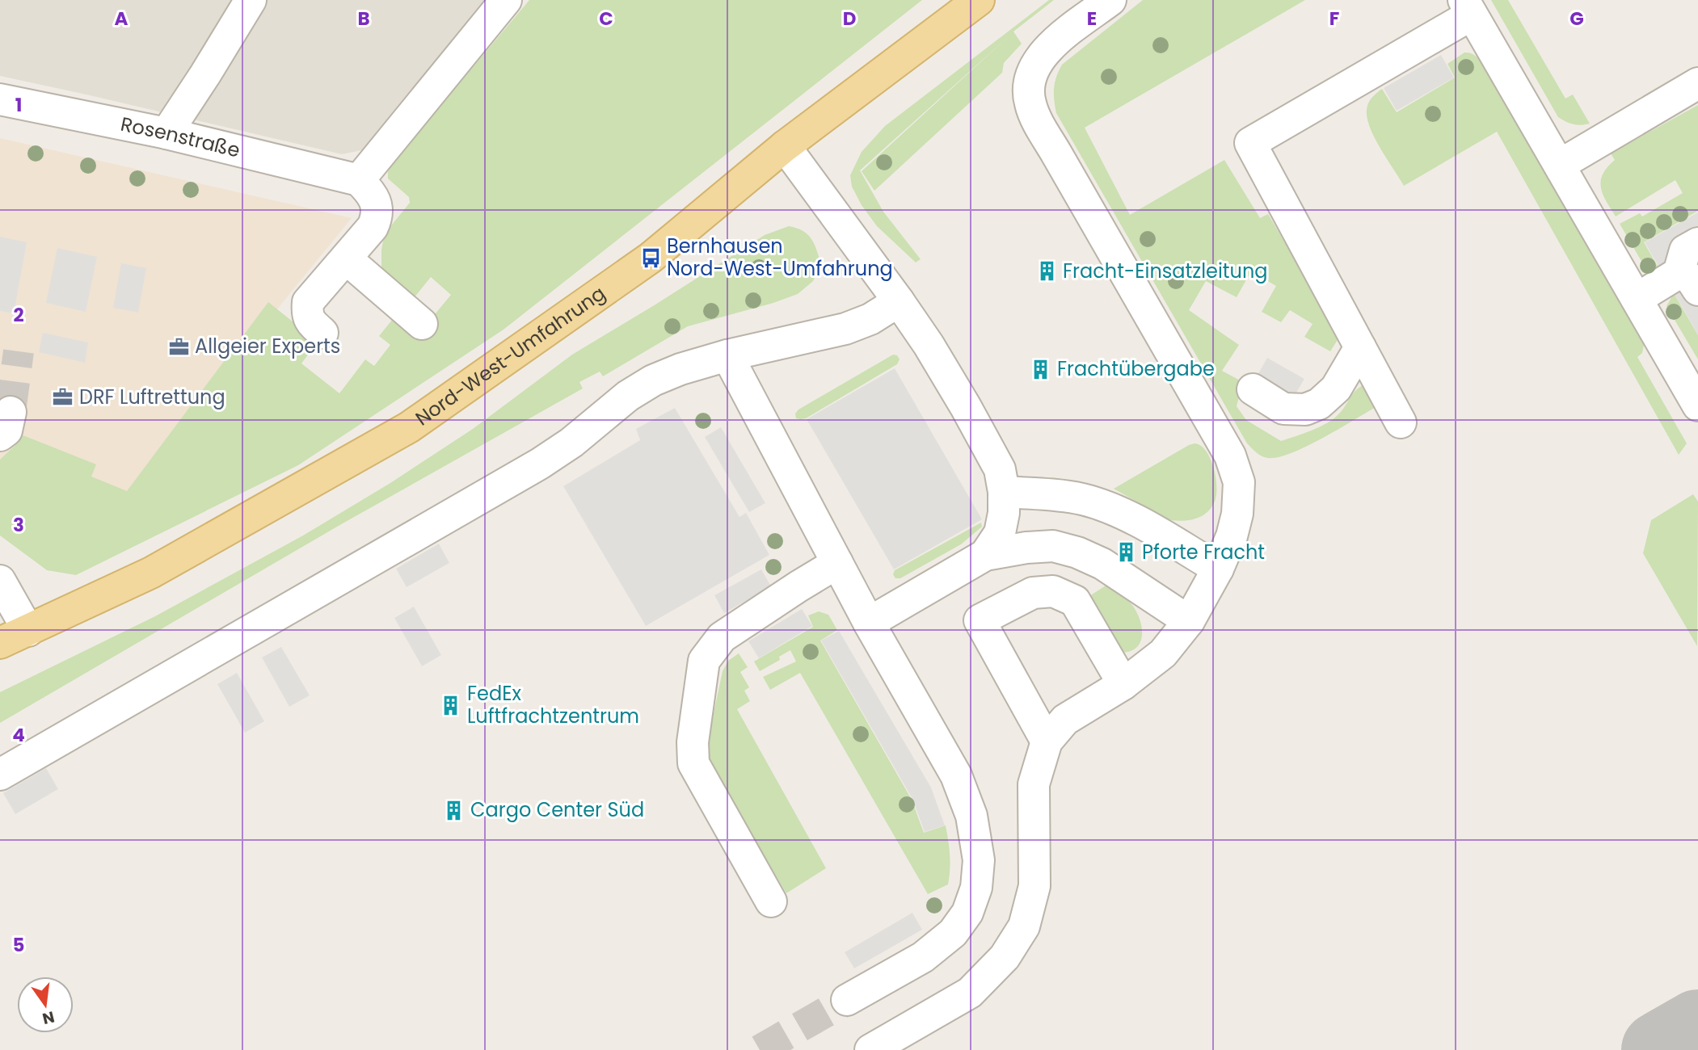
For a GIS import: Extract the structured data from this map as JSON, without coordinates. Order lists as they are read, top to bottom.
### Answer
{
  "streets": {
    "main road": ["Nord-West-Umfahrung"],
    "street": ["Rosenstraße"]
  },
  "places": {
    "bus stop": ["Bernhausen Nord-West-Umfahrung"],
    "building": [
      "Fracht-Einsatzleitung",
      "Frachtübergabe",
      "Pforte Fracht",
      "FedEx Luftfrachtzentrum",
      "Cargo Center Süd"
    ],
    "office": ["Allgeier Experts", "DRF Luftrettung"]
  },
  "north": "bottom",
  "grid": {
    "columns": [
      "A",
      "B",
      "C",
      "D",
      "E",
      "F",
      "G"
    ],
    "rows": [
      "1",
      "2",
      "3",
      "4",
      "5"
    ]
  }
}
